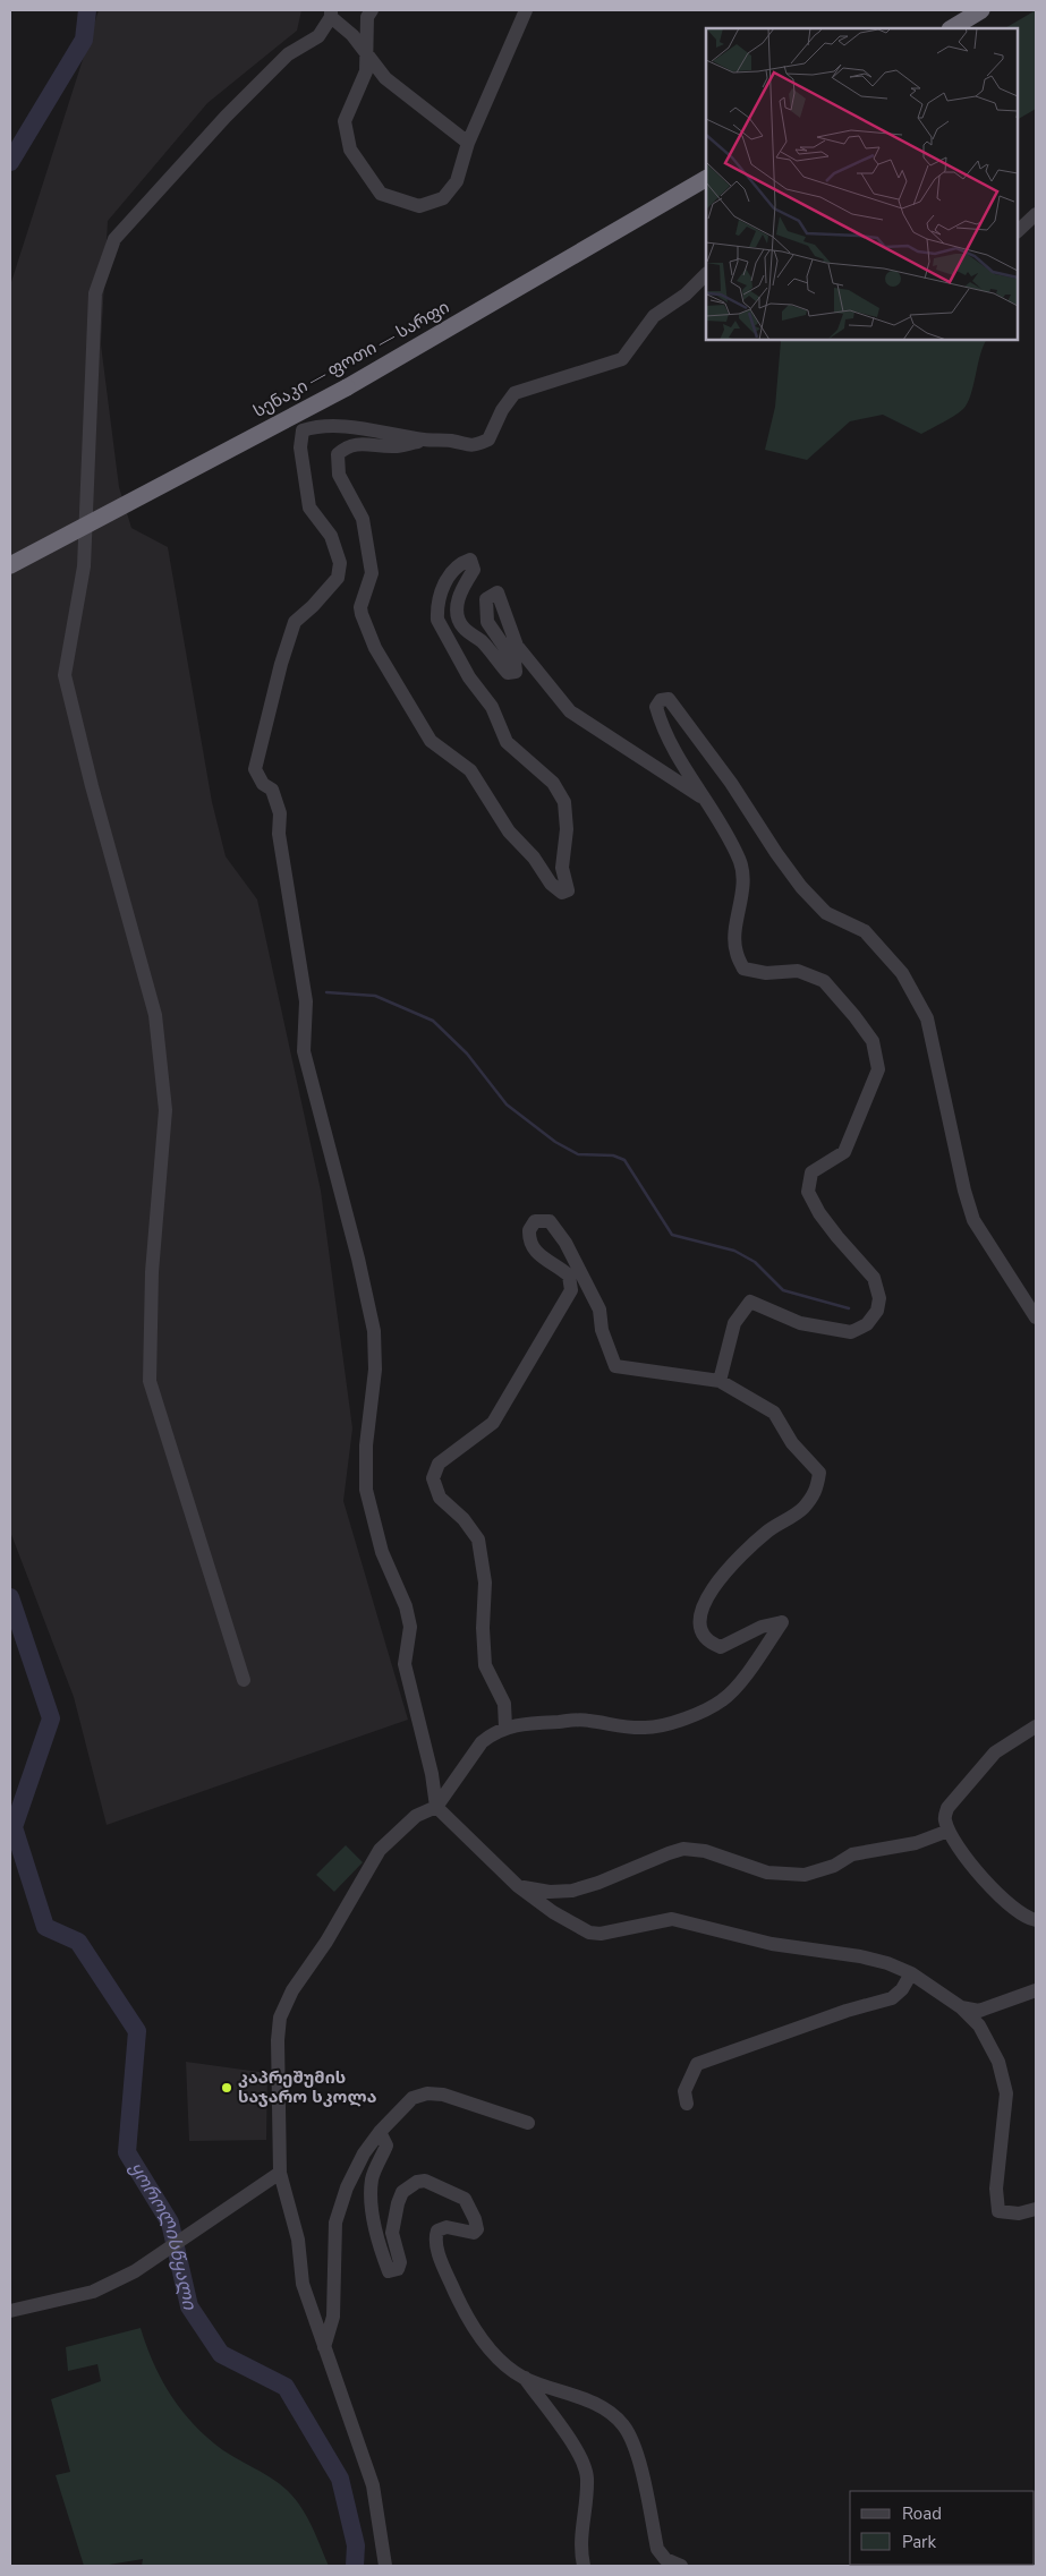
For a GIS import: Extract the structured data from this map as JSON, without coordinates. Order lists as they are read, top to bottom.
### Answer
{
  "streets": {
    "highway": ["სენაკი — ფოთი — სარფი"]
  },
  "water": ["ყოროლისწყალი"],
  "places": ["კაპრეშუმის საჯარო სკოლა"],
  "legend": ["Road", "Park"]
}
